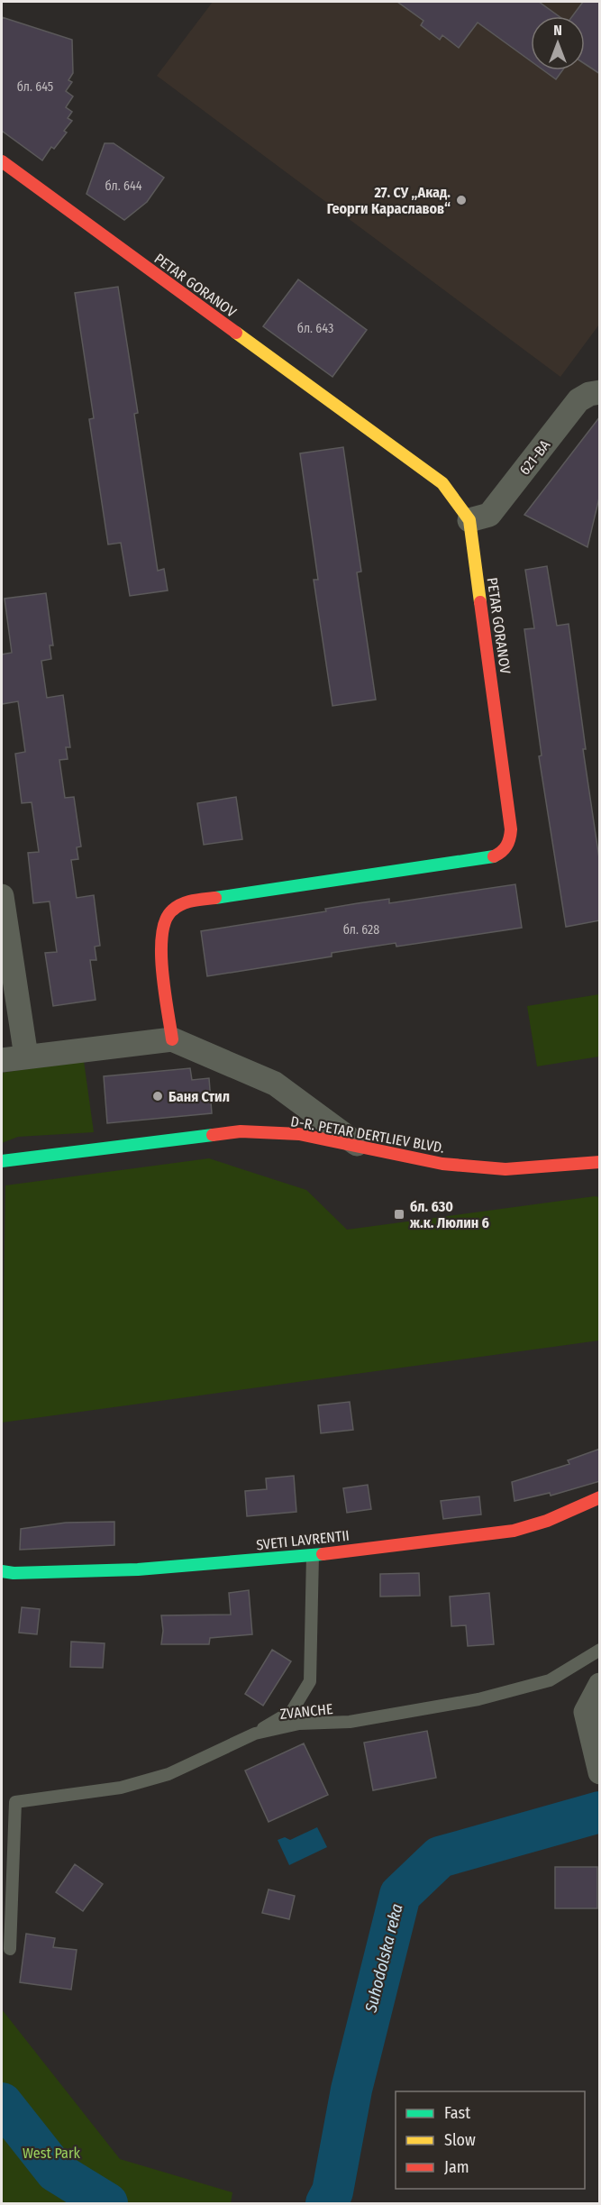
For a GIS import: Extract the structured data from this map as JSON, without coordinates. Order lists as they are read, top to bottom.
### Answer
{
  "streets": {
    "street": [
      "PETAR GORANOV",
      "621-ВА",
      "D-R. PETAR DERTLIEV BLVD.",
      "SVETI LAVRENTII"
    ],
    "lane": ["ZVANCHE"]
  },
  "crossings": [
    ["PETAR GORANOV", "621-ВА"]
  ],
  "water": ["Suhodolska reka"],
  "parks": ["West Park"],
  "places": {
    "other": ["27. СУ „Акад. Георги Караславов“", "Баня Стил"],
    "transit": ["бл. 630 ж.к. Люлин 6"]
  },
  "house_numbers": [
    "бл. 645",
    "бл. 644",
    "бл. 643",
    "бл. 628"
  ],
  "legend": ["Fast", "Slow", "Jam"],
  "north": "top"
}
